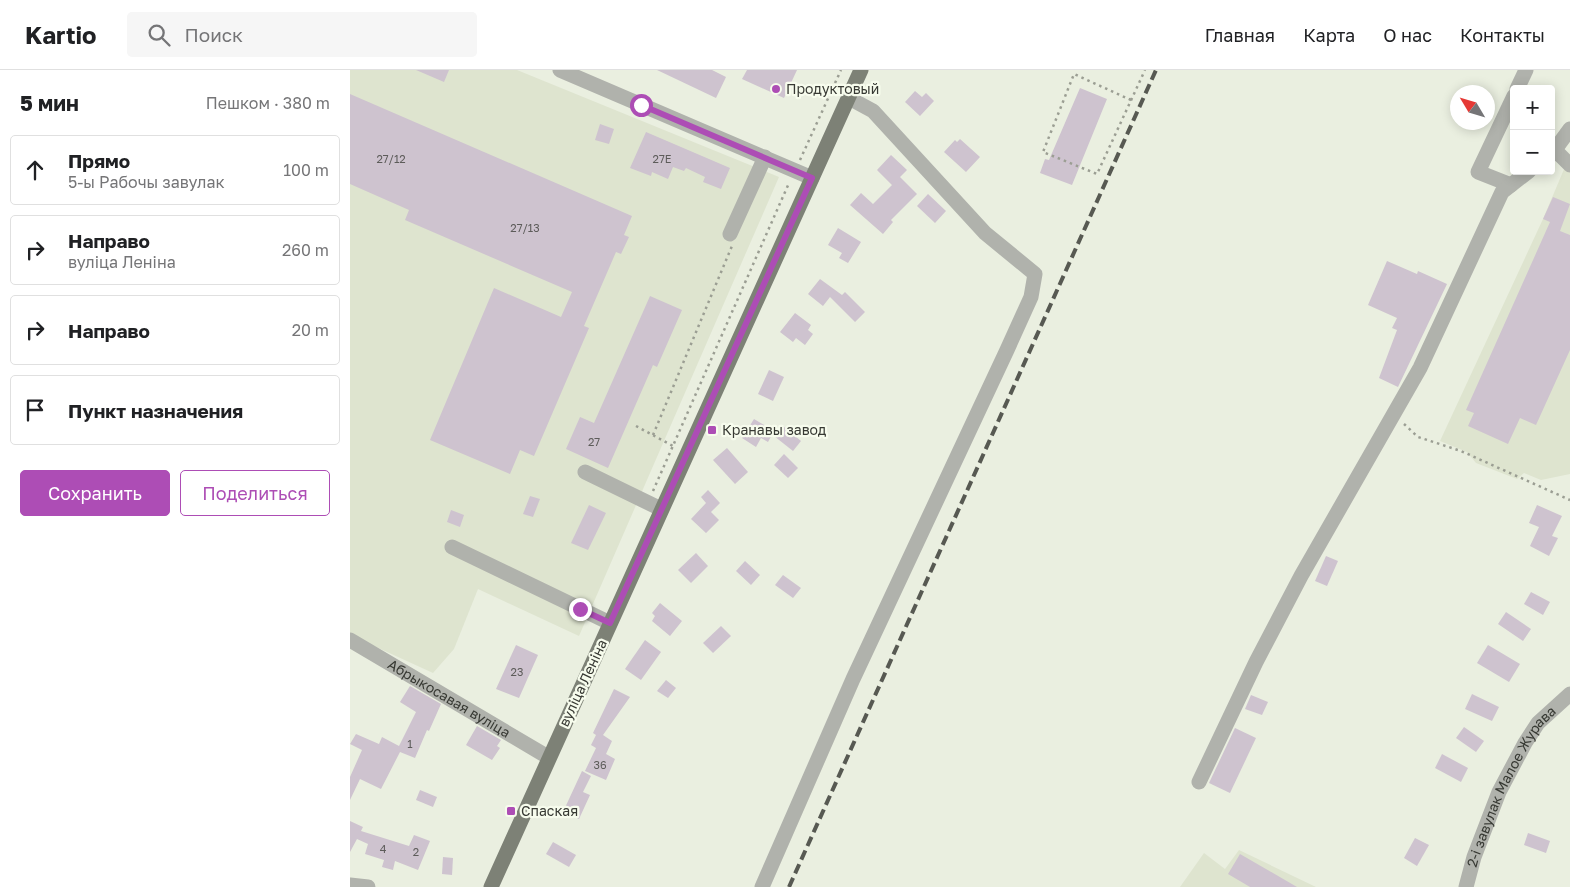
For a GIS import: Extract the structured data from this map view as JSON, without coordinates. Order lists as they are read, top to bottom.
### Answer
{
  "streets": {
    "main road": ["вуліца Леніна"],
    "street": ["Абрыкосавая вуліца", "2-і завулак Малое Журава"]
  },
  "crossings": [
    ["вуліца Леніна", "Абрыкосавая вуліца"]
  ],
  "places": {
    "other": ["Продуктовый"],
    "transit": ["Кранавы завод", "Спаская"]
  },
  "house_numbers": [
    "27/12",
    "27Е",
    "27/13",
    "27",
    "23",
    "1",
    "36",
    "4",
    "2"
  ],
  "north": "top left",
  "page": {
    "header": "Kartio",
    "search": "Поиск",
    "nav": [
      "Главная",
      "Карта",
      "О нас",
      "Контакты"
    ],
    "heading": ["5 мин", "Пешком · 380 m"],
    "map_buttons": ["+", "−"],
    "list": [
      ["Прямо", "5-ы Рабочы завулак", "100 m"],
      ["Направо", "вуліца Леніна", "260 m"],
      ["Направо", "20 m"],
      "Пункт назначения"
    ],
    "buttons": ["Сохранить", "Поделиться"]
  }
}
